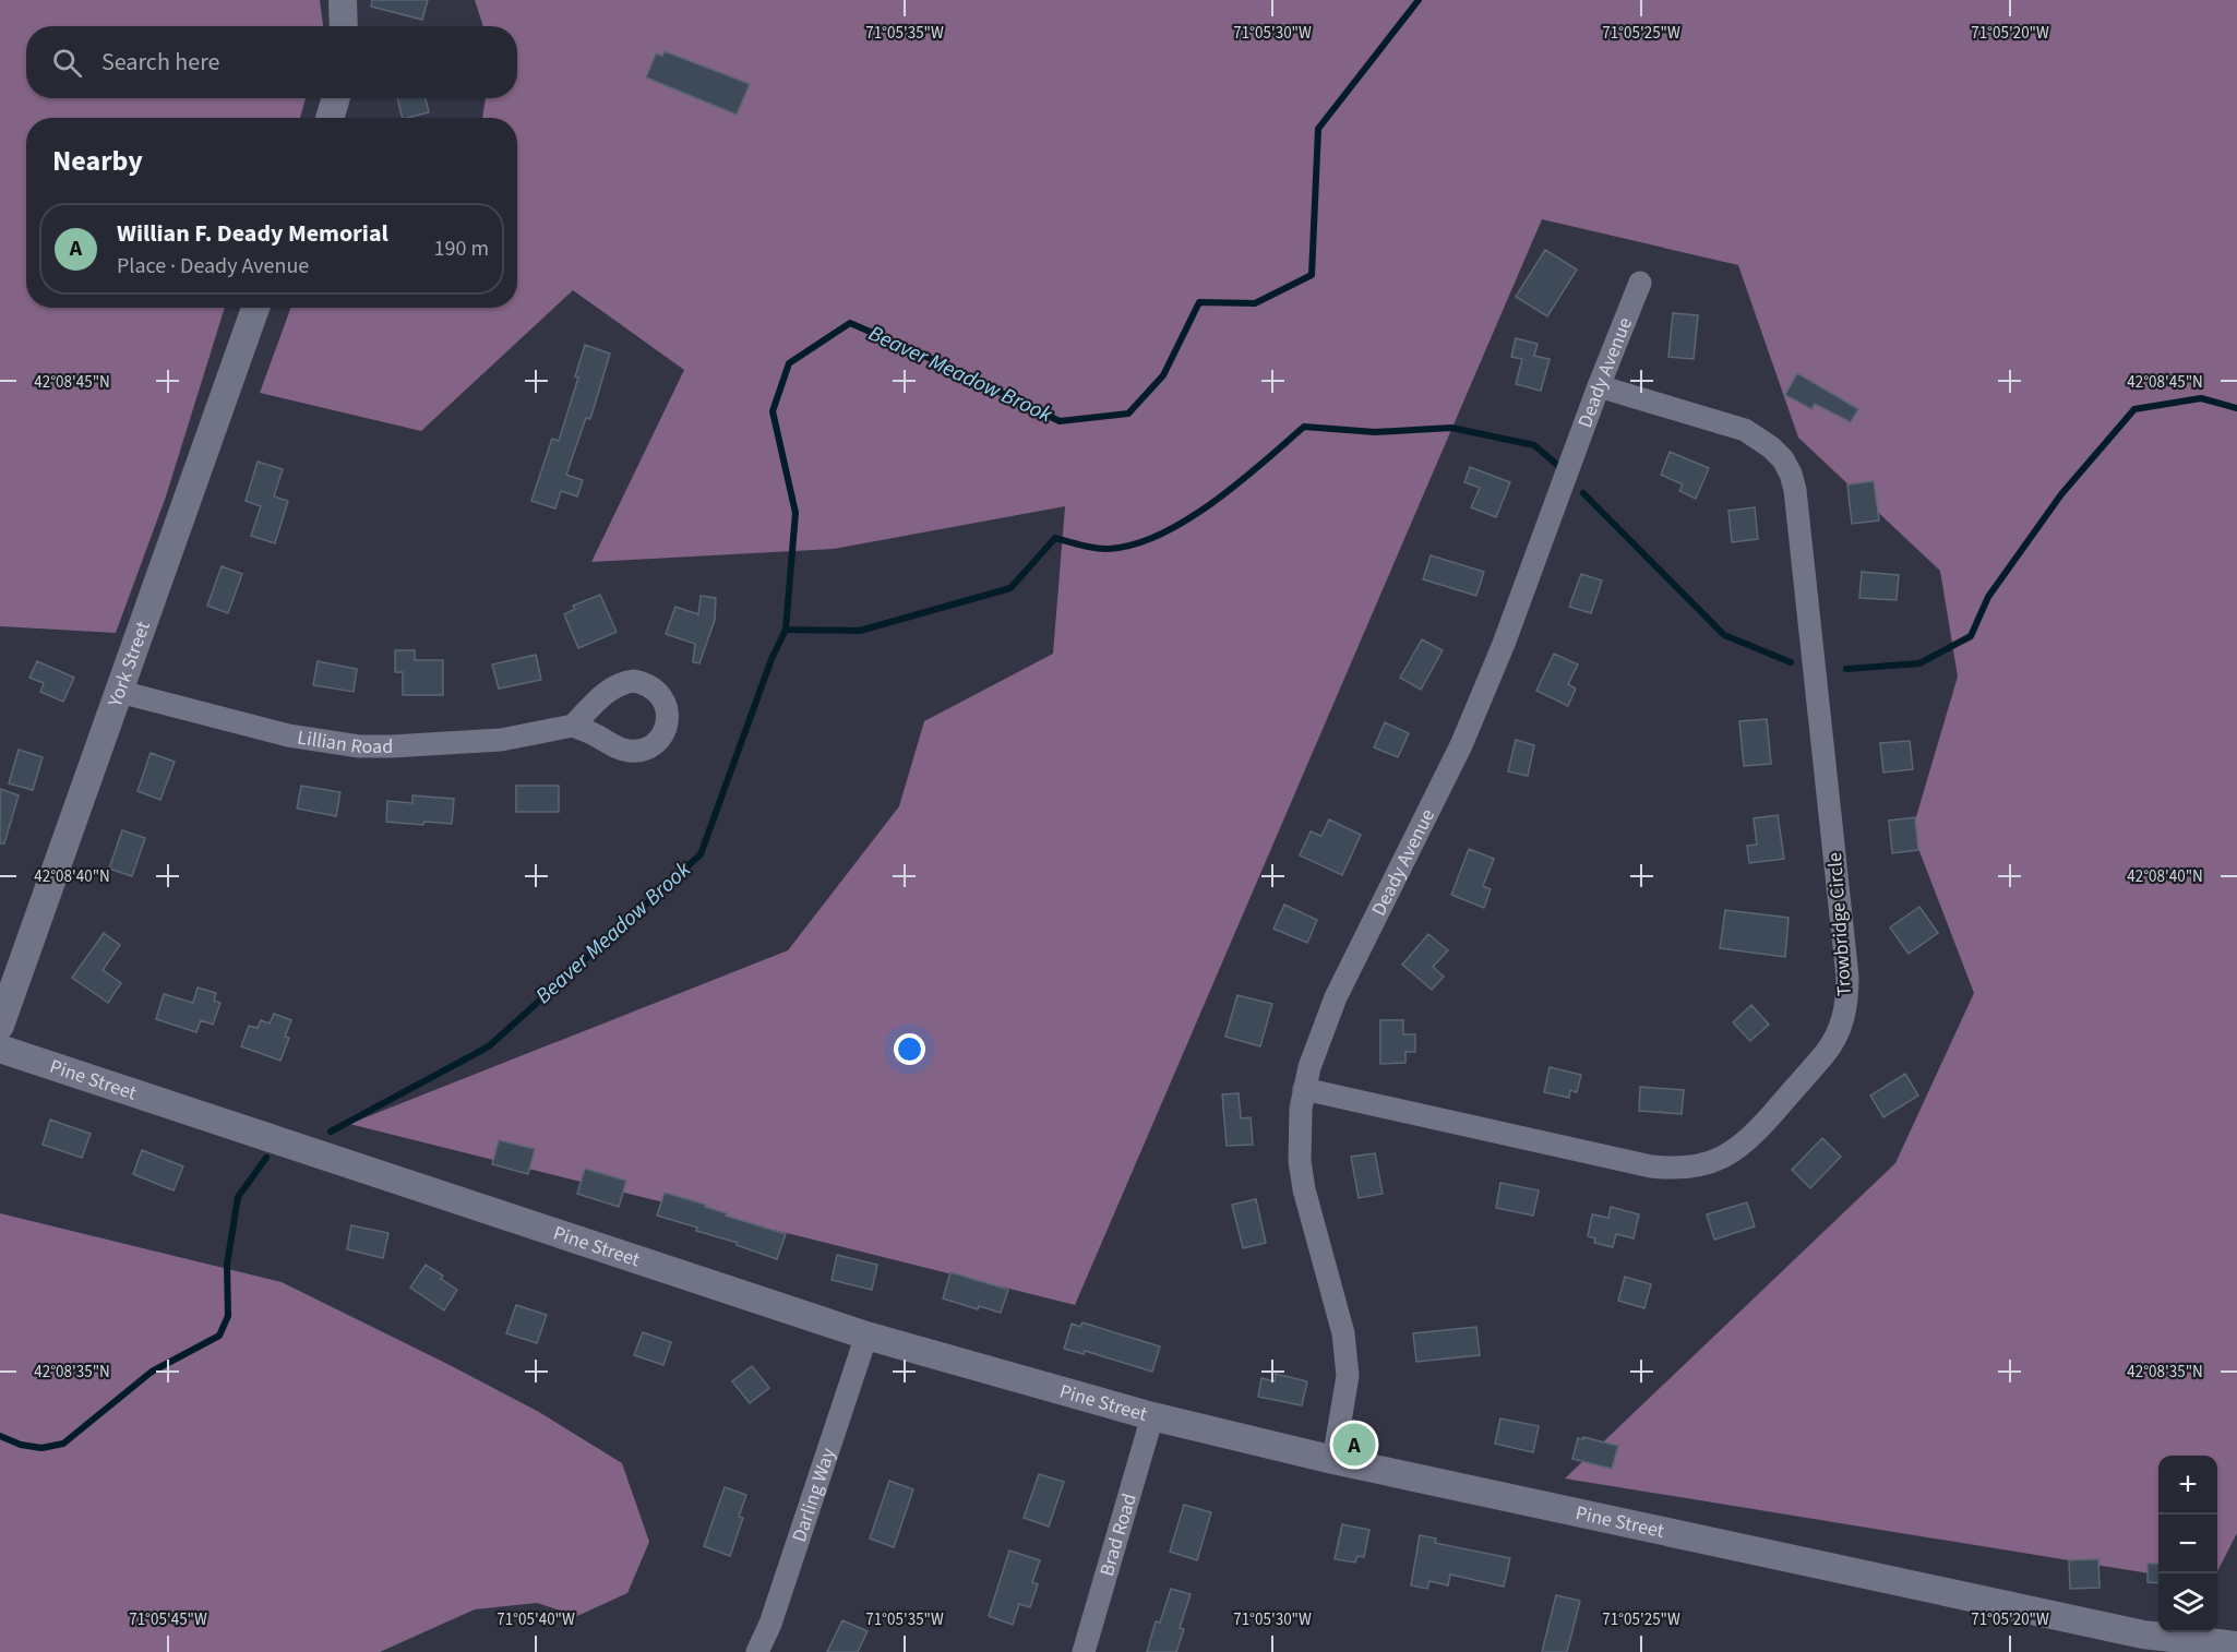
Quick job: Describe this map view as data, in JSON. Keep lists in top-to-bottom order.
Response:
{
  "streets": {
    "street": [
      "Deady Avenue",
      "York Street",
      "Lillian Road",
      "Trowbridge Circle",
      "Pine Street",
      "Darling Way",
      "Brad Road"
    ]
  },
  "crossings": [
    ["Deady Avenue", "Trowbridge Circle"],
    ["Deady Avenue", "Pine Street"],
    ["York Street", "Lillian Road"],
    ["Pine Street", "Darling Way"],
    ["Pine Street", "Brad Road"]
  ],
  "water": ["Beaver Meadow Brook"],
  "page": {
    "search": "Search here",
    "heading": "Nearby",
    "list": [
      {
        "mark": "A",
        "name": "Willian F. Deady Memorial",
        "note": "Place · Deady Avenue",
        "value": "190 m"
      }
    ],
    "pins": "A",
    "map_buttons": ["+", "−"]
  },
  "coordinates": [
    "71°05'35\"W",
    "71°05'30\"W",
    "71°05'25\"W",
    "71°05'20\"W",
    "42°08'45\"N",
    "42°08'40\"N",
    "42°08'35\"N",
    "71°05'45\"W",
    "71°05'40\"W"
  ]
}
